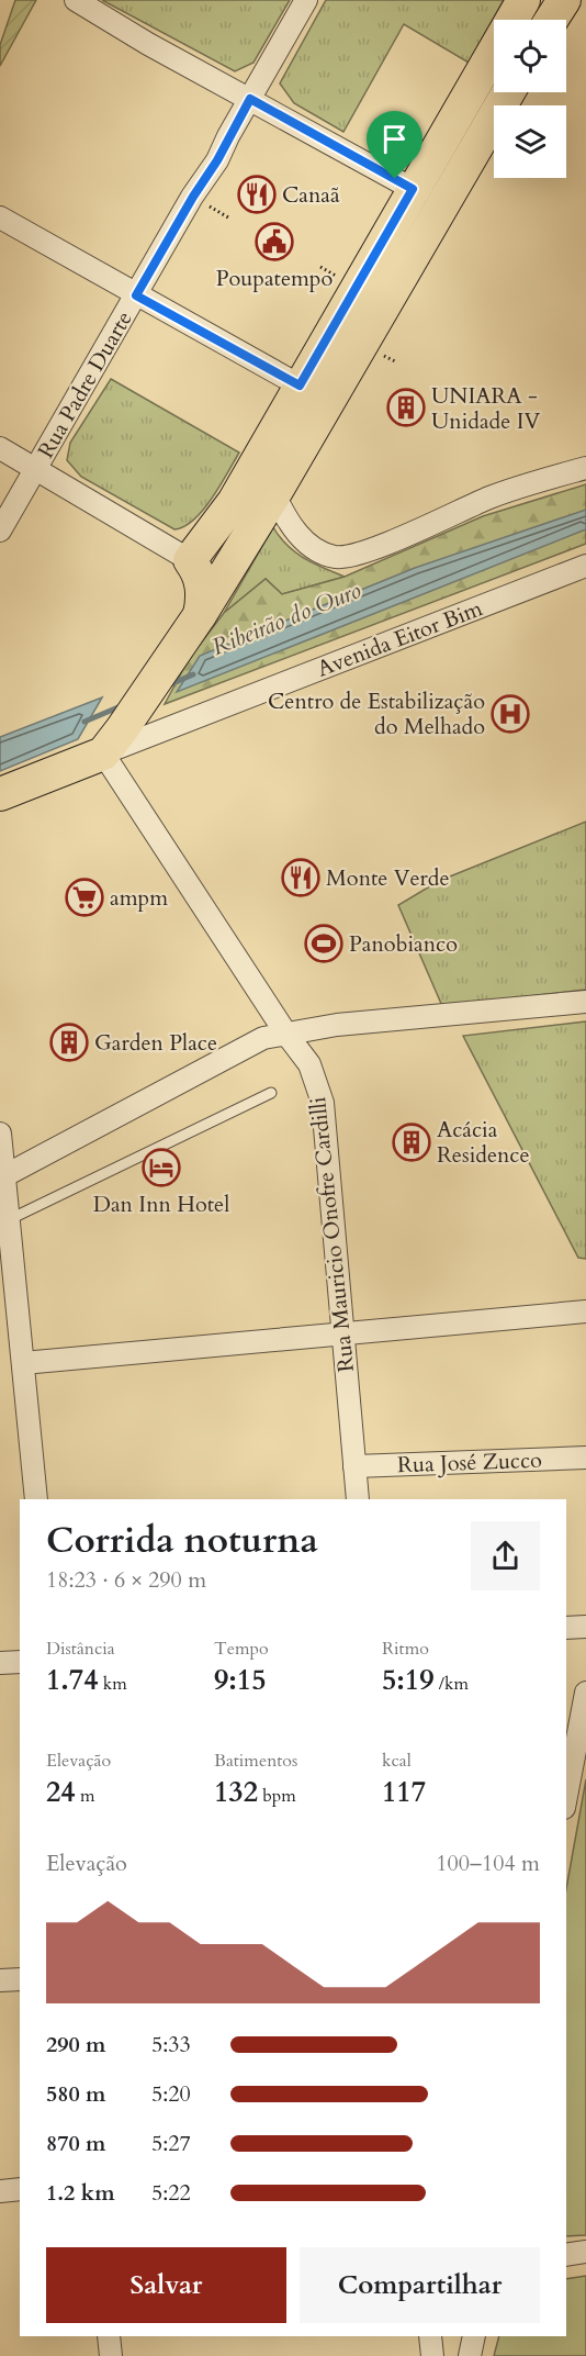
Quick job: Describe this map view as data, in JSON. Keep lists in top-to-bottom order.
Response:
{
  "streets": {
    "street": [
      "Rua Padre Duarte",
      "Avenida Eitor Bim",
      "Rua Mauricio Onofre Cardilli",
      "Rua José Zucco"
    ]
  },
  "crossings": [
    ["Avenida Eitor Bim", "Rua Mauricio Onofre Cardilli"],
    ["Rua Mauricio Onofre Cardilli", "Rua José Zucco"]
  ],
  "water": ["Ribeirão do Ouro"],
  "places": {
    "restaurant": ["Canaã", "Monte Verde"],
    "public building": ["Poupatempo"],
    "building": ["UNIARA - Unidade IV", "Garden Place", "Acácia Residence"],
    "hospital": ["Centro de Estabilização do Melhado"],
    "supermarket": ["ampm"],
    "sports": ["Panobianco"],
    "hotel": ["Dan Inn Hotel"]
  },
  "page": {
    "heading": ["Corrida noturna", "18:23 · 6 × 290 m"],
    "stats": [
      ["Distância", "1.74 km"],
      ["Tempo", "9:15"],
      ["Ritmo", "5:19 /km"],
      ["Elevação", "24 m"],
      ["Batimentos", "132 bpm"],
      ["kcal", "117"]
    ],
    "chart": ["Elevação", "100–104 m"],
    "list": [
      {
        "name": "290 m",
        "note": "5:33"
      },
      {
        "name": "580 m",
        "note": "5:20"
      },
      {
        "name": "870 m",
        "note": "5:27"
      },
      {
        "name": "1.2 km",
        "note": "5:22"
      }
    ],
    "buttons": ["Salvar", "Compartilhar"]
  }
}
